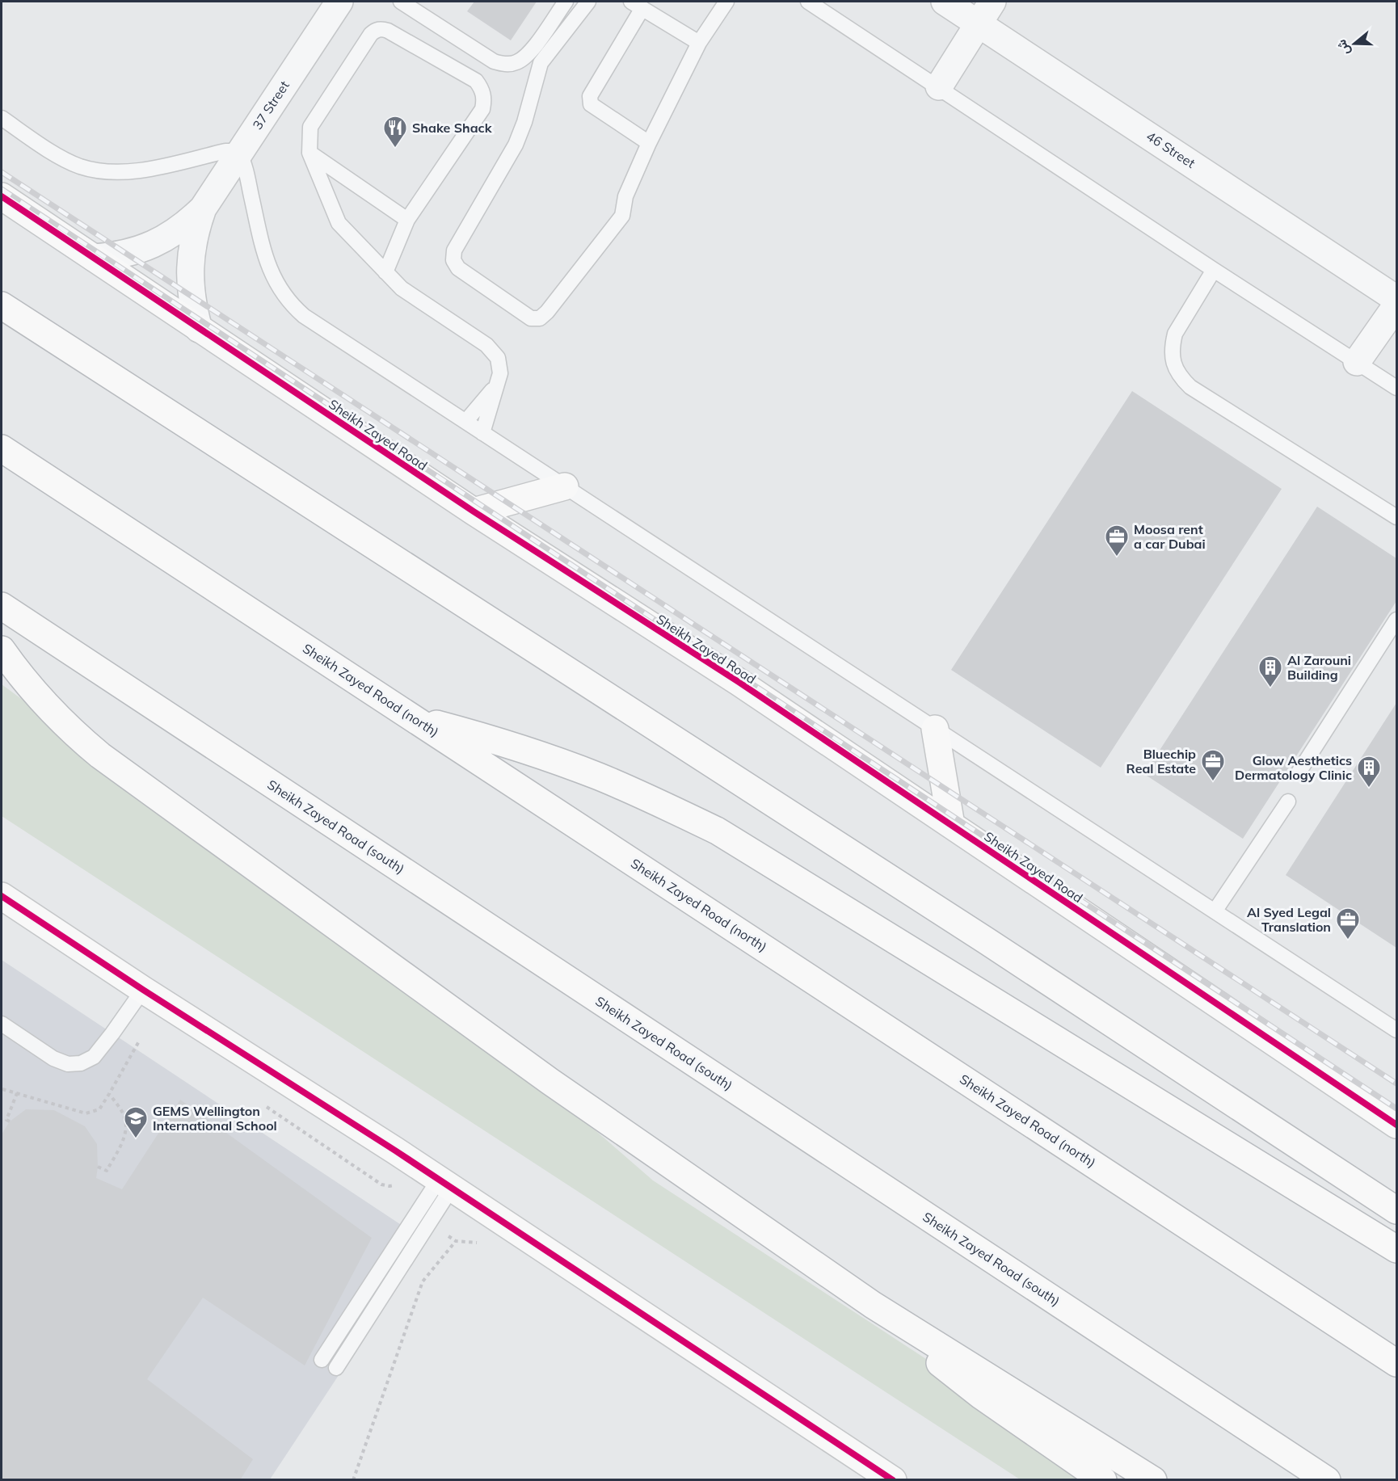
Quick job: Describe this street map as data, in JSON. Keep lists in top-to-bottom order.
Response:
{
  "streets": {
    "main road": ["Sheikh Zayed Road", "Sheikh Zayed Road (north)", "Sheikh Zayed Road (south)"],
    "street": ["37 Street", "46 Street"]
  },
  "crossings": [
    ["37 Street", "Sheikh Zayed Road"]
  ],
  "places": {
    "restaurant": ["Shake Shack"],
    "office": ["Moosa rent a car Dubai", "Bluechip Real Estate", "Al Syed Legal Translation"],
    "building": ["Al Zarouni Building", "Glow Aesthetics Dermatology Clinic"],
    "school or university": ["GEMS Wellington International School"]
  },
  "north": "left"
}
